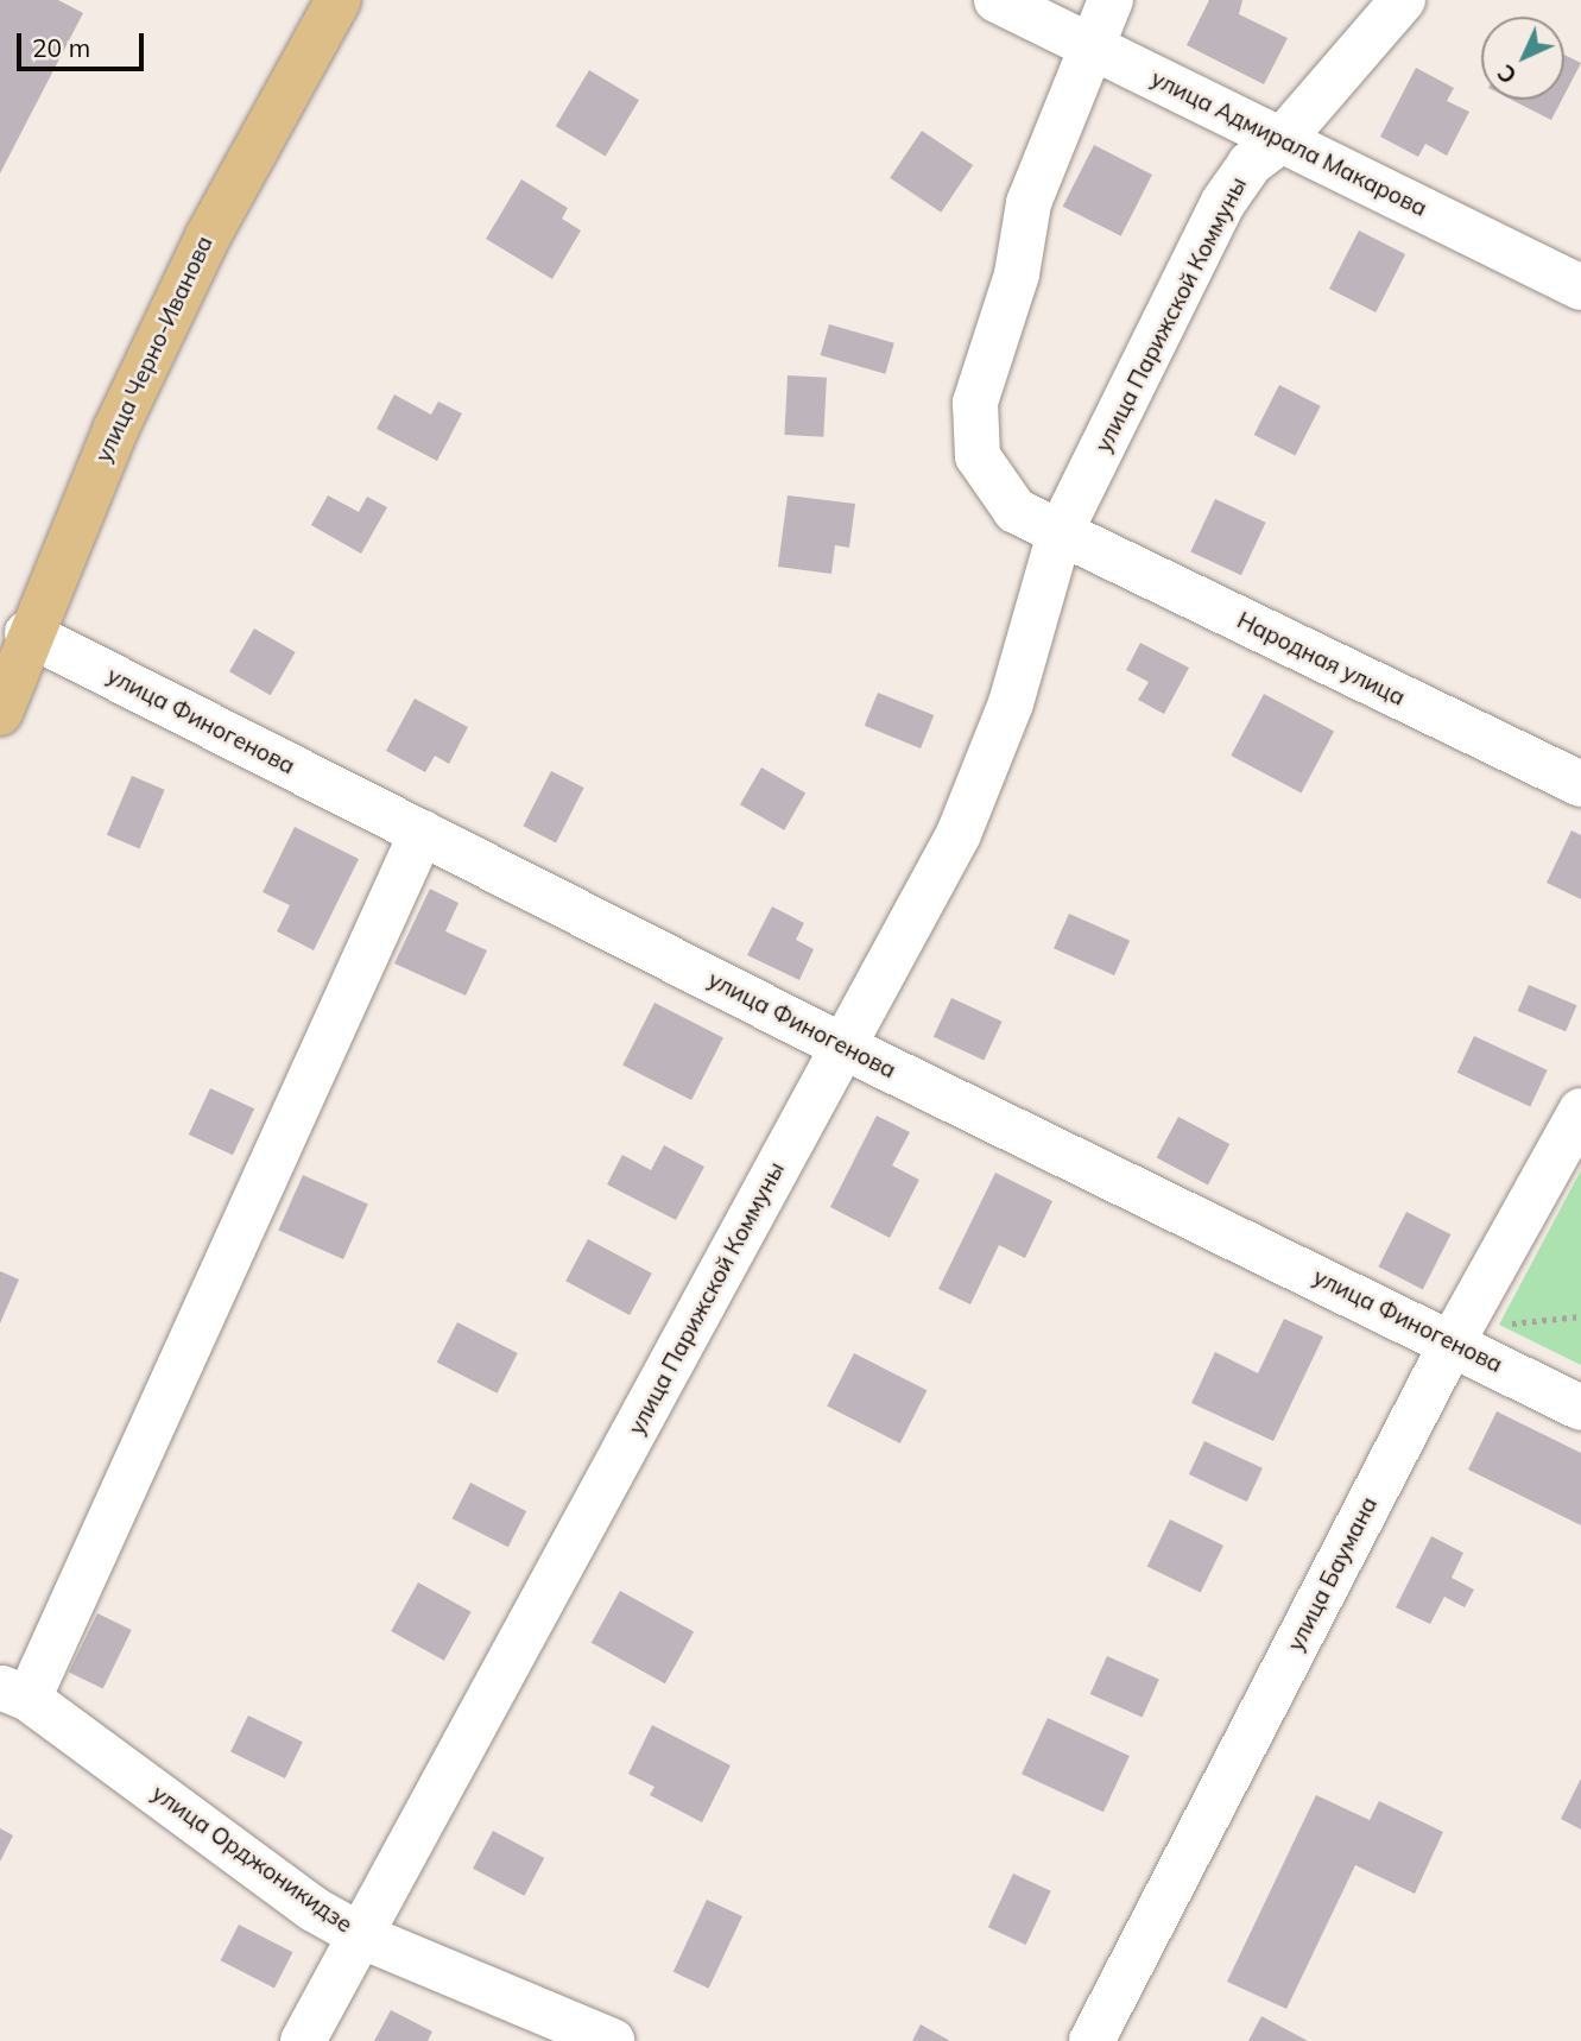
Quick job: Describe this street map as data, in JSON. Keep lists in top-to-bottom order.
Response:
{
  "streets": {
    "main road": ["улица Черно-Иванова"],
    "street": [
      "улица Адмирала Макарова",
      "улица Парижской Коммуны",
      "Народная улица",
      "улица Финогенова",
      "улица Баумана",
      "улица Орджоникидзе"
    ]
  },
  "crossings": [
    ["улица Адмирала Макарова", "улица Парижской Коммуны"],
    ["улица Парижской Коммуны", "Народная улица"],
    ["улица Парижской Коммуны", "улица Финогенова"],
    ["улица Парижской Коммуны", "улица Орджоникидзе"],
    ["улица Черно-Иванова", "улица Финогенова"],
    ["улица Финогенова", "улица Баумана"]
  ],
  "scale_bar": "20 m",
  "north": "bottom left"
}
